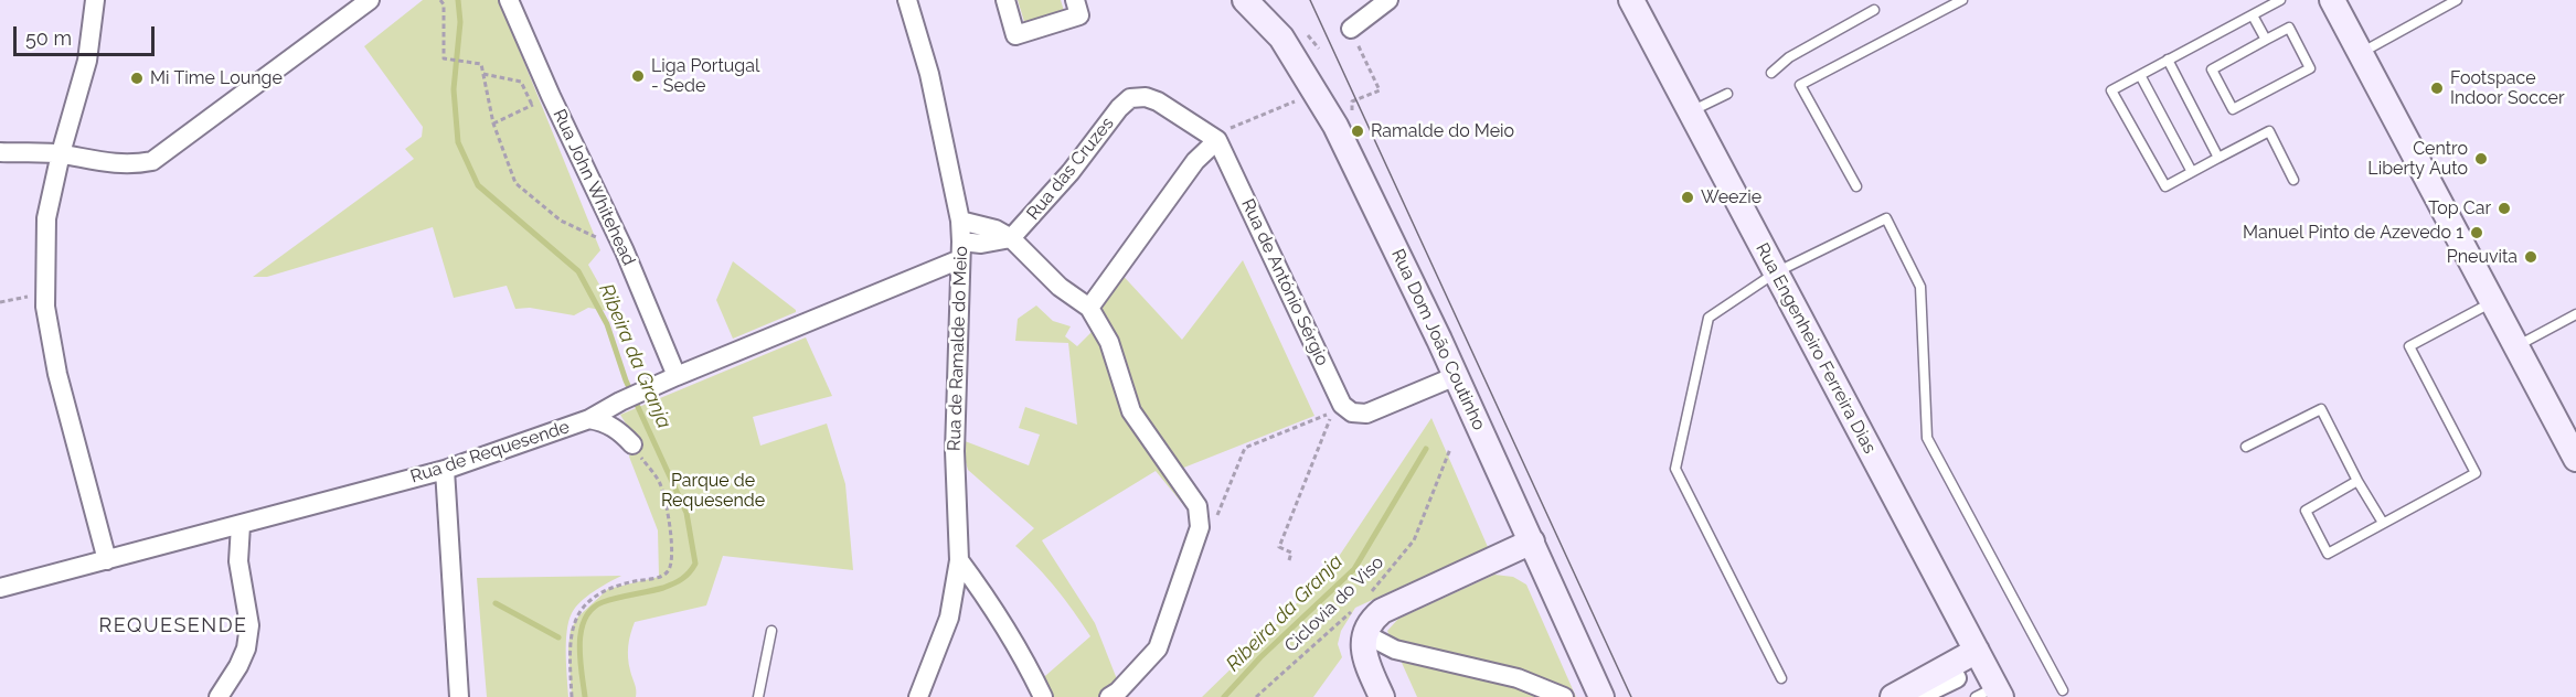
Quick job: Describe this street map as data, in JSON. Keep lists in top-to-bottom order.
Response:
{
  "streets": {
    "main road": ["Rua Dom João Coutinho", "Rua Engenheiro Ferreira Dias"],
    "street": [
      "Rua das Cruzes",
      "Rua John Whitehead",
      "Rua de António Sérgio",
      "Rua de Ramalde do Meio",
      "Rua de Requesende"
    ],
    "path": ["Ciclovia do Viso"]
  },
  "crossings": [
    ["Rua das Cruzes", "Rua de António Sérgio"],
    ["Rua John Whitehead", "Rua de Requesende"],
    ["Rua de António Sérgio", "Rua Dom João Coutinho"],
    ["Rua de Ramalde do Meio", "Rua de Requesende"]
  ],
  "districts": ["REQUESENDE"],
  "water": ["Ribeira da Granja"],
  "parks": ["Parque de Requesende"],
  "places": [
    "Liga Portugal - Sede",
    "Mi Time Lounge",
    "Footspace Indoor Soccer",
    "Ramalde do Meio",
    "Centro Liberty Auto",
    "Weezie",
    "Top Car",
    "Manuel Pinto de Azevedo 1",
    "Pneuvita"
  ],
  "scale_bar": "50 m"
}
